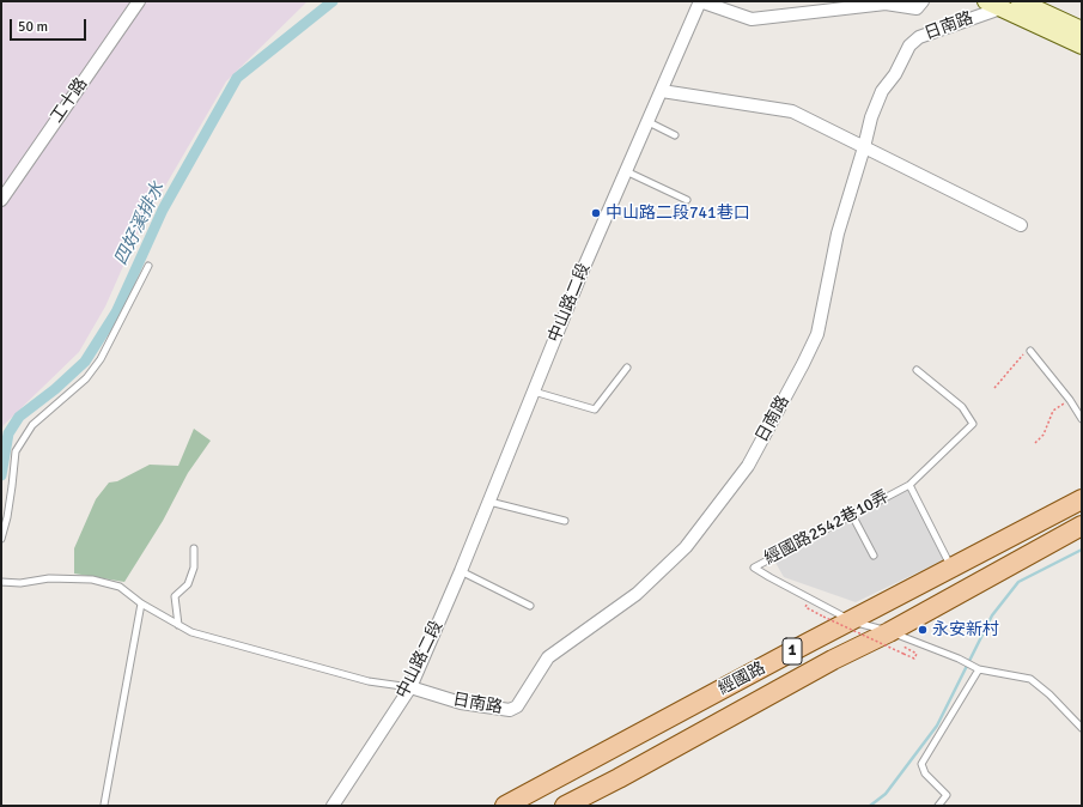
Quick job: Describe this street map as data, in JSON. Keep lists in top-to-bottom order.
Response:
{
  "streets": {
    "main road": ["1", "經國路"],
    "street": ["日南路", "工十路", "中山路二段"],
    "lane": ["經國路2542巷10弄"]
  },
  "crossings": [
    ["日南路", "中山路二段"],
    ["經國路2542巷10弄", "經國路"]
  ],
  "water": ["四好溪排水"],
  "places": ["中山路二段741巷口", "永安新村"],
  "scale_bar": "50 m"
}
